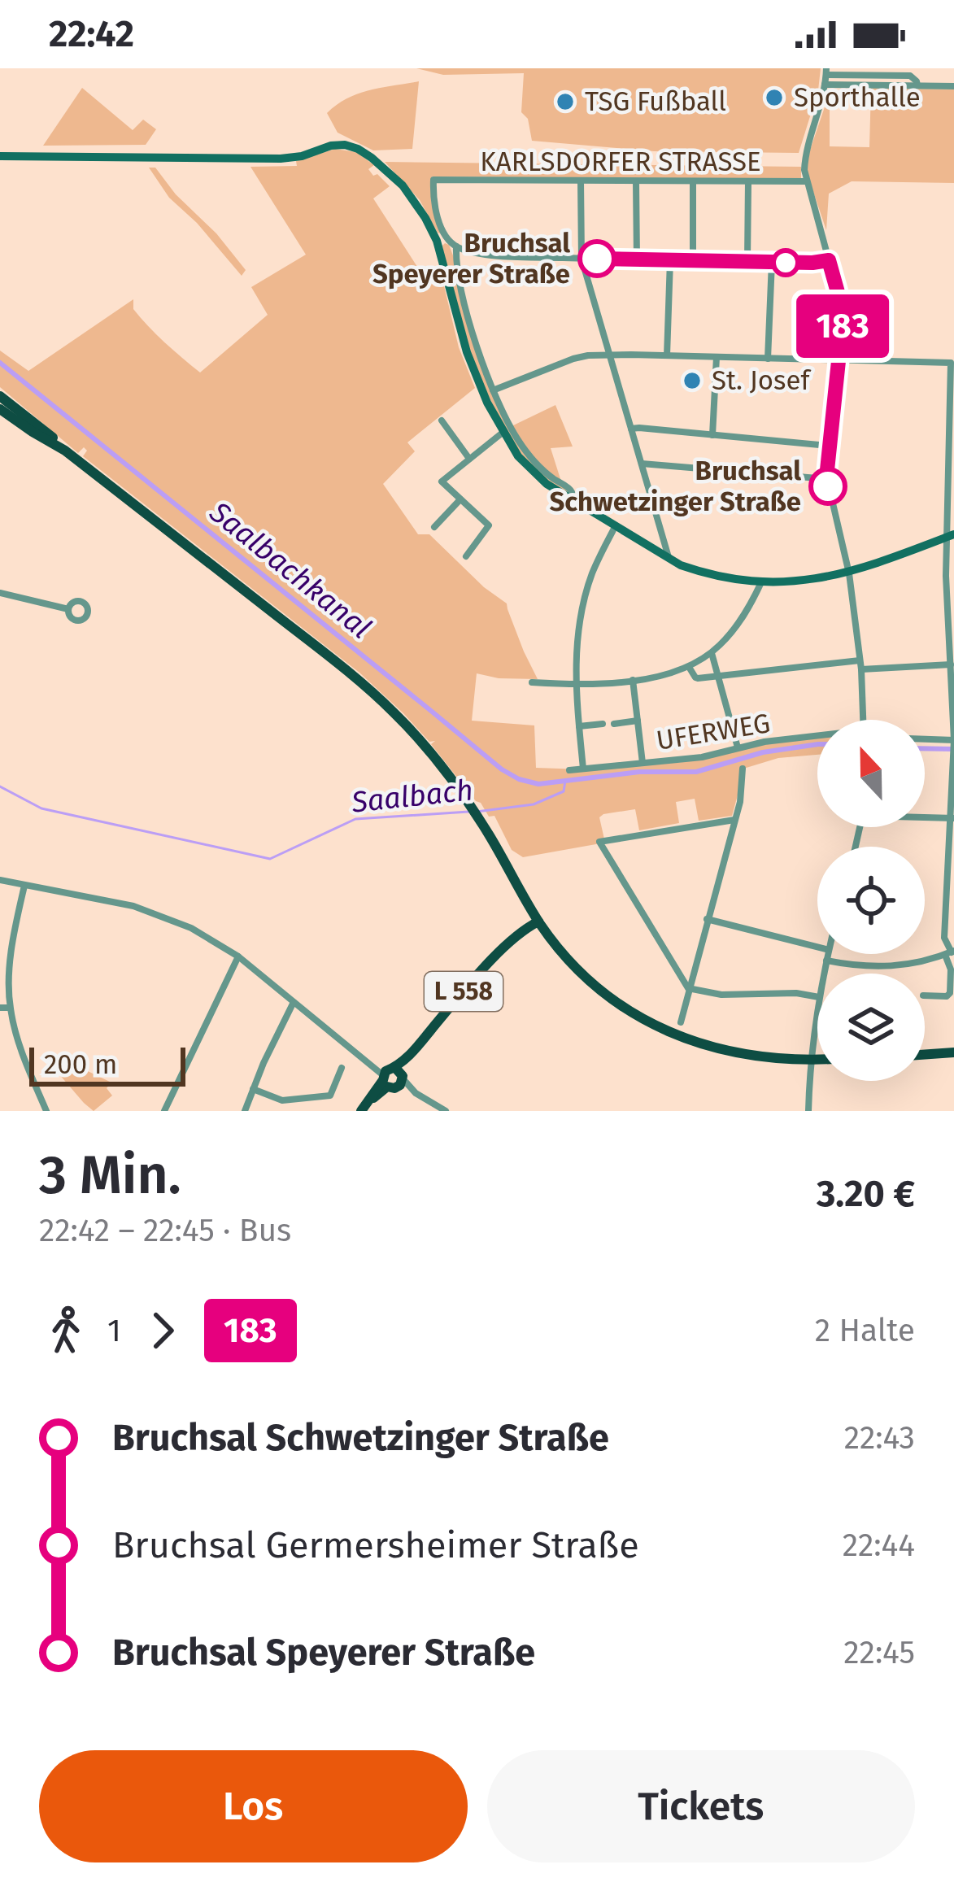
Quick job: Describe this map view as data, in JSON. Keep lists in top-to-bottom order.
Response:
{
  "streets": {
    "main road": ["L 558"],
    "street": ["KARLSDORFER STRASSE", "UFERWEG"]
  },
  "water": ["Saalbachkanal", "Saalbach"],
  "places": [
    "Sporthalle",
    "TSG Fußball",
    "Bruchsal Speyerer Straße",
    "St. Josef",
    "Bruchsal Schwetzinger Straße"
  ],
  "lines": ["bus line 183"],
  "scale_bar": "200 m",
  "north": "top",
  "page": {
    "status": "22:42",
    "on_map": "183",
    "scale": "200 m",
    "heading": ["3 Min.", "22:42 – 22:45 · Bus", "3.20 €"],
    "legs": ["1", "183", "2 Halte"],
    "list": [
      {
        "name": "Bruchsal Schwetzinger Straße",
        "value": "22:43"
      },
      {
        "name": "Bruchsal Germersheimer Straße",
        "value": "22:44"
      },
      {
        "name": "Bruchsal Speyerer Straße",
        "value": "22:45"
      }
    ],
    "buttons": ["Los", "Tickets"]
  }
}
